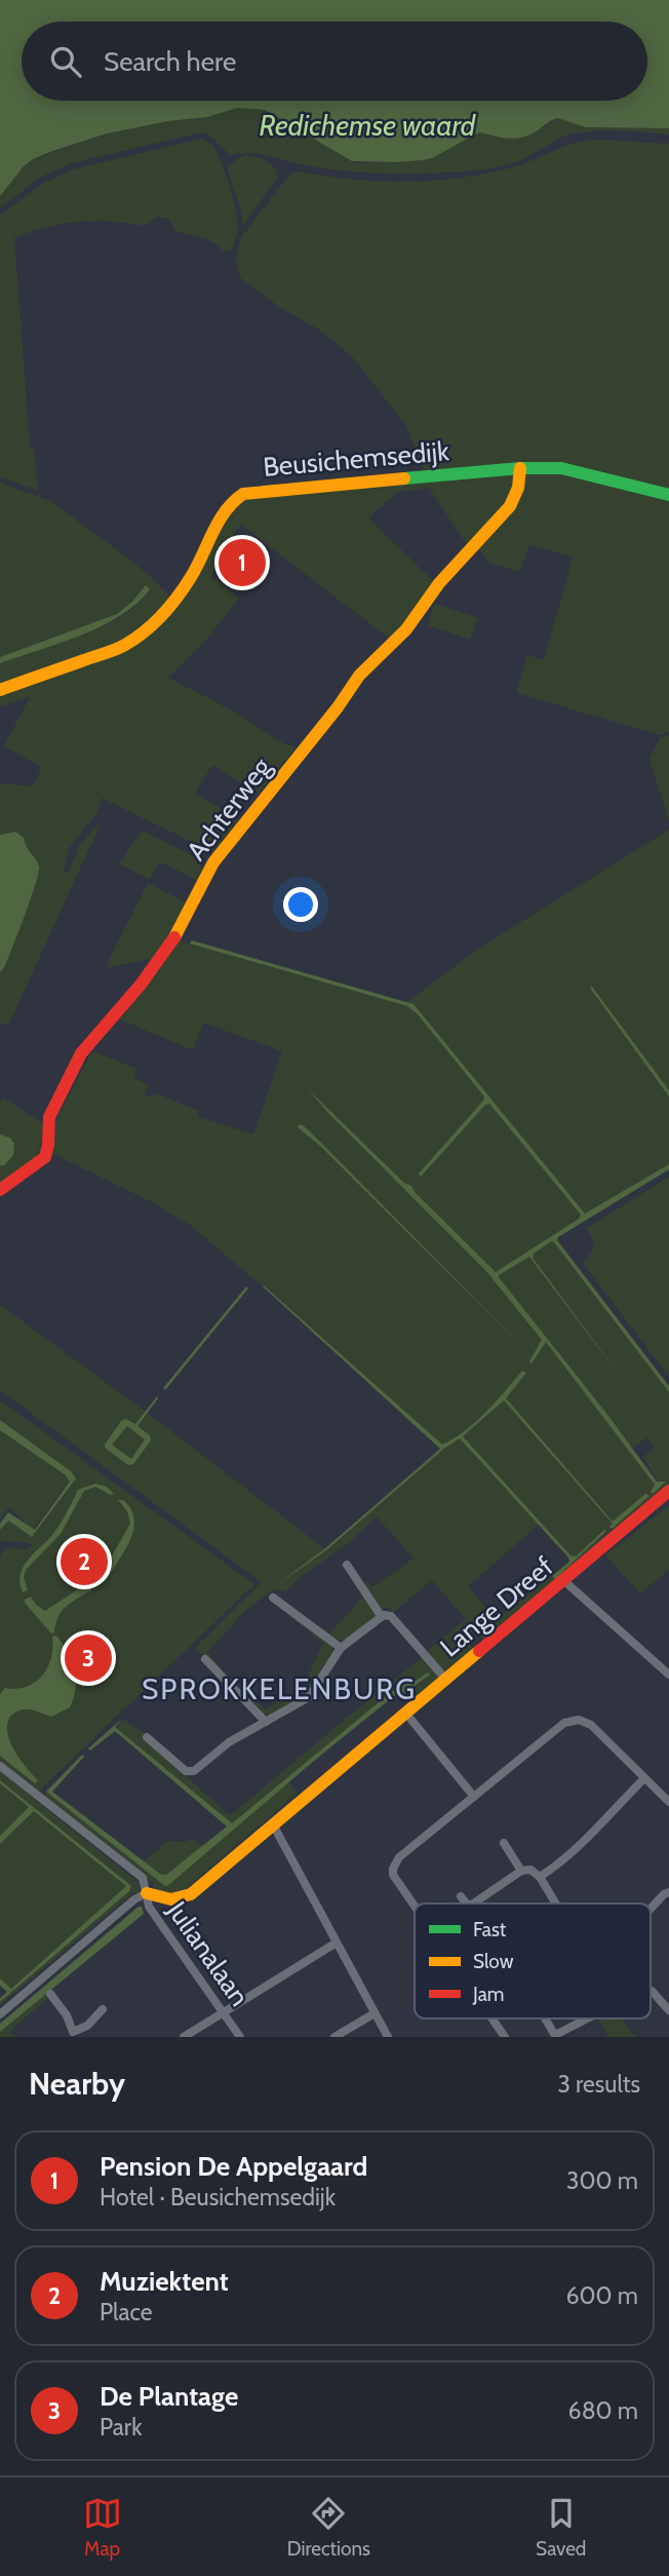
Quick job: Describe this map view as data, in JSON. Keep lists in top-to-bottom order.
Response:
{
  "streets": {
    "street": [
      "Beusichemsedijk",
      "Achterweg",
      "Lange Dreef",
      "Julianalaan"
    ]
  },
  "crossings": [
    ["Beusichemsedijk", "Achterweg"],
    ["Lange Dreef", "Julianalaan"]
  ],
  "districts": ["SPROKKELENBURG"],
  "water": ["Redichemse waard"],
  "legend": ["Fast", "Slow", "Jam"],
  "page": {
    "search": "Search here",
    "pins": ["1", "2", "3"],
    "heading": ["Nearby", "3 results"],
    "list": [
      {
        "mark": "1",
        "name": "Pension De Appelgaard",
        "note": "Hotel · Beusichemsedijk",
        "value": "300 m"
      },
      {
        "mark": "2",
        "name": "Muziektent",
        "note": "Place",
        "value": "600 m"
      },
      {
        "mark": "3",
        "name": "De Plantage",
        "note": "Park",
        "value": "680 m"
      }
    ],
    "nav": ["Map", "Directions", "Saved"]
  }
}
